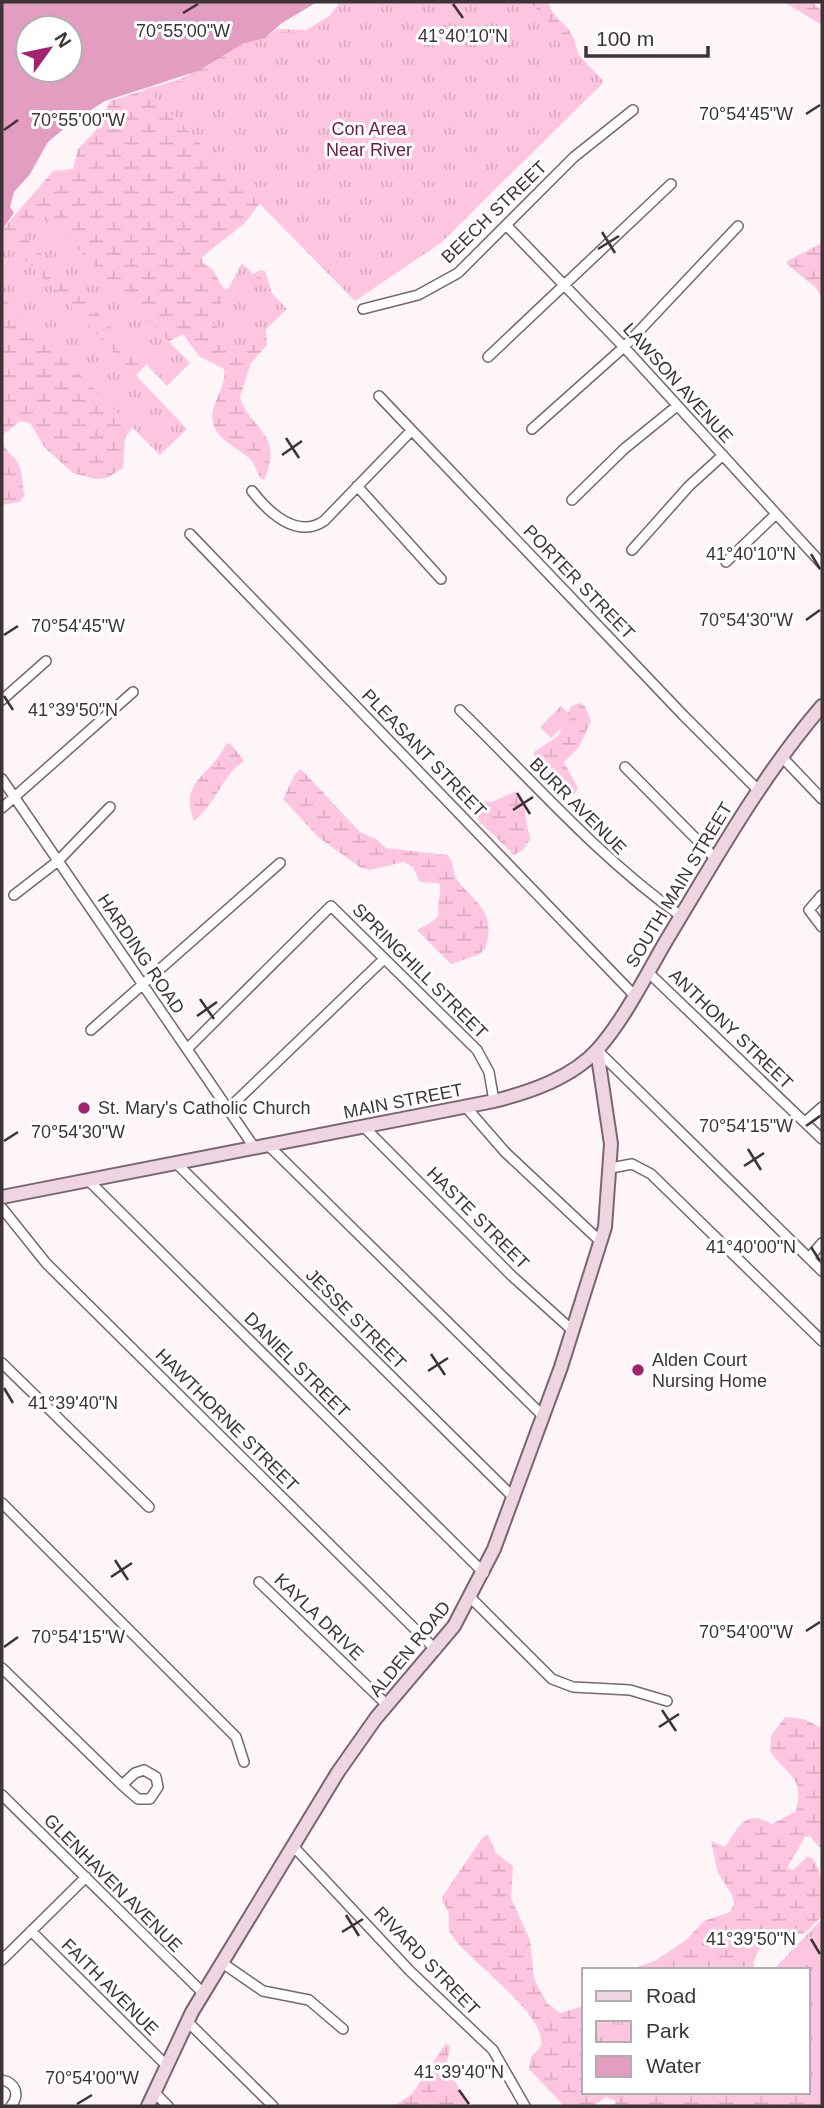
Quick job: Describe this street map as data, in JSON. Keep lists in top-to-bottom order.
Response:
{
  "streets": {
    "main road": ["SOUTH MAIN STREET", "MAIN STREET", "ALDEN ROAD"],
    "street": [
      "BEECH STREET",
      "LAWSON AVENUE",
      "PORTER STREET",
      "PLEASANT STREET",
      "BURR AVENUE",
      "HARDING ROAD",
      "SPRINGHILL STREET",
      "ANTHONY STREET",
      "HASTE STREET",
      "JESSE STREET",
      "DANIEL STREET",
      "HAWTHORNE STREET",
      "KAYLA DRIVE",
      "GLENHAVEN AVENUE",
      "RIVARD STREET",
      "FAITH AVENUE"
    ]
  },
  "crossings": [
    ["BEECH STREET", "LAWSON AVENUE"],
    ["PORTER STREET", "SOUTH MAIN STREET"],
    ["PLEASANT STREET", "SOUTH MAIN STREET"],
    ["BURR AVENUE", "SOUTH MAIN STREET"],
    ["SOUTH MAIN STREET", "ANTHONY STREET"],
    ["SOUTH MAIN STREET", "MAIN STREET"],
    ["SOUTH MAIN STREET", "ALDEN ROAD"],
    ["HARDING ROAD", "SPRINGHILL STREET"],
    ["HARDING ROAD", "MAIN STREET"],
    ["SPRINGHILL STREET", "MAIN STREET"],
    ["MAIN STREET", "HASTE STREET"],
    ["MAIN STREET", "JESSE STREET"],
    ["MAIN STREET", "DANIEL STREET"],
    ["MAIN STREET", "HAWTHORNE STREET"],
    ["HASTE STREET", "ALDEN ROAD"],
    ["JESSE STREET", "ALDEN ROAD"],
    ["DANIEL STREET", "ALDEN ROAD"],
    ["HAWTHORNE STREET", "ALDEN ROAD"],
    ["KAYLA DRIVE", "ALDEN ROAD"],
    ["ALDEN ROAD", "GLENHAVEN AVENUE"],
    ["ALDEN ROAD", "RIVARD STREET"],
    ["ALDEN ROAD", "FAITH AVENUE"]
  ],
  "parks": ["Con Area Near River"],
  "places": ["St. Mary's Catholic Church", "Alden Court Nursing Home"],
  "legend": ["Road", "Park", "Water"],
  "scale_bar": "100 m",
  "north": "top right",
  "coordinates": [
    "70°55'00\"W",
    "41°40'10\"N",
    "70°54'45\"W",
    "70°54'30\"W",
    "41°39'50\"N",
    "70°54'15\"W",
    "41°40'00\"N",
    "41°39'40\"N",
    "70°54'00\"W"
  ]
}
